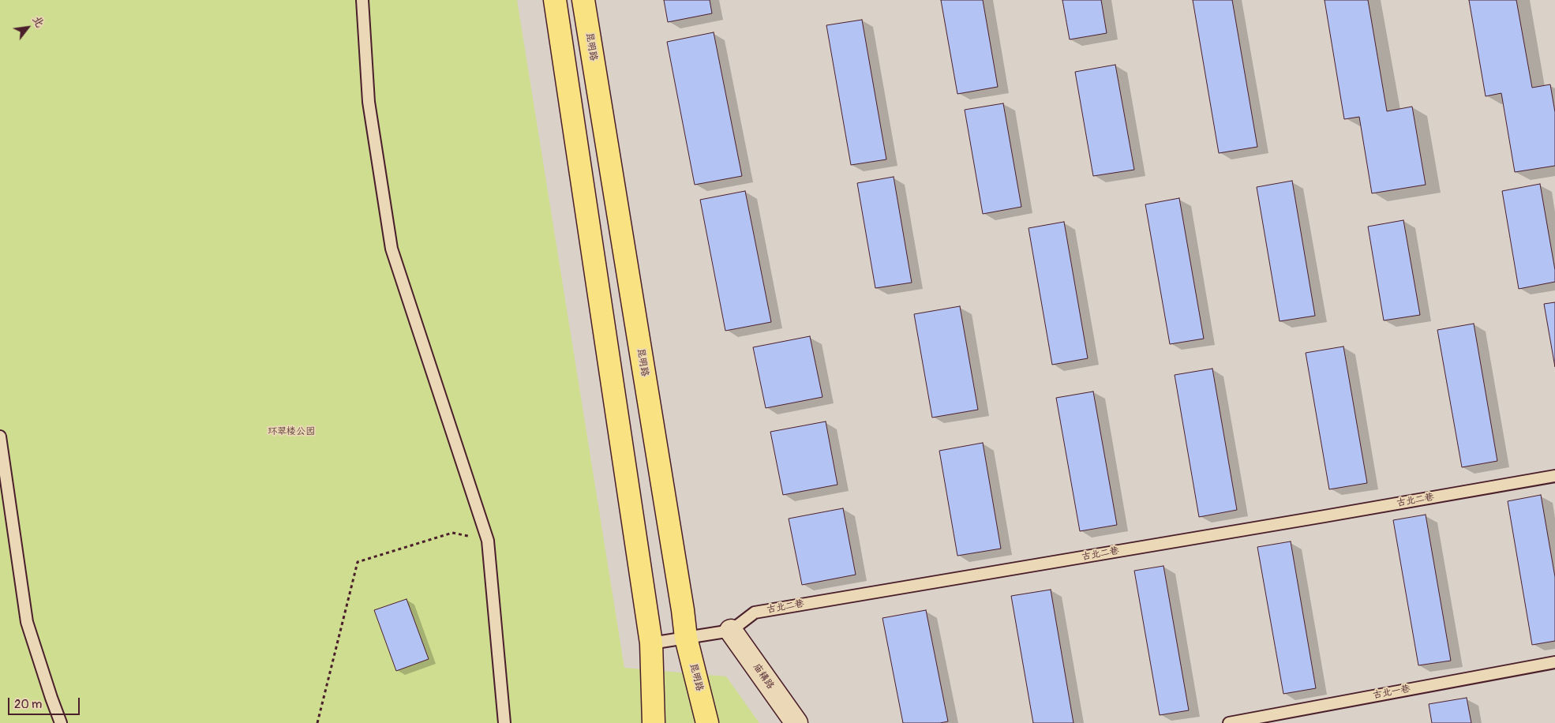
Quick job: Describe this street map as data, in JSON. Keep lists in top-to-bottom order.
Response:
{
  "streets": {
    "main road": ["昆明路"],
    "street": ["庙耩路"],
    "lane": ["古北二巷", "古北一巷"]
  },
  "crossings": [
    ["昆明路", "古北二巷"],
    ["古北二巷", "庙耩路"]
  ],
  "parks": ["环翠楼公园"],
  "scale_bar": "20 m",
  "north": "top right"
}
